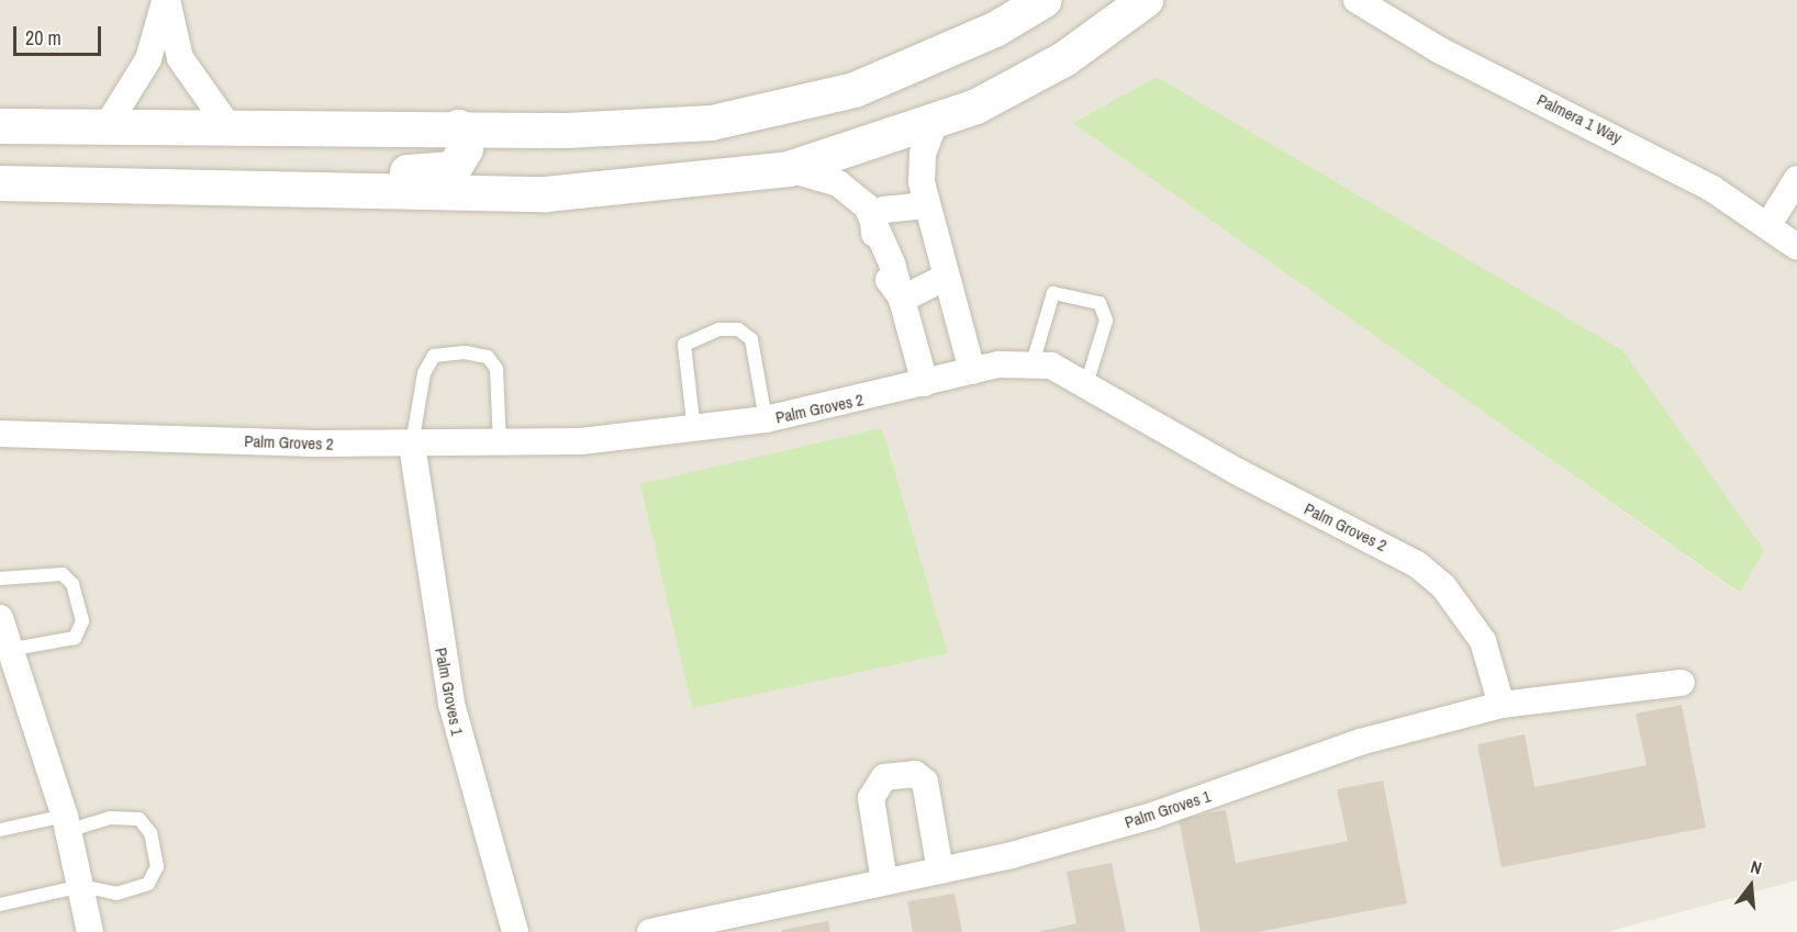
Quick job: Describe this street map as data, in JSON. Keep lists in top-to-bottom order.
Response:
{
  "streets": {
    "street": ["Palmera 1 Way", "Palm Groves 2", "Palm Groves 1"]
  },
  "crossings": [
    ["Palm Groves 2", "Palm Groves 1"]
  ],
  "scale_bar": "20 m",
  "north": "top"
}
